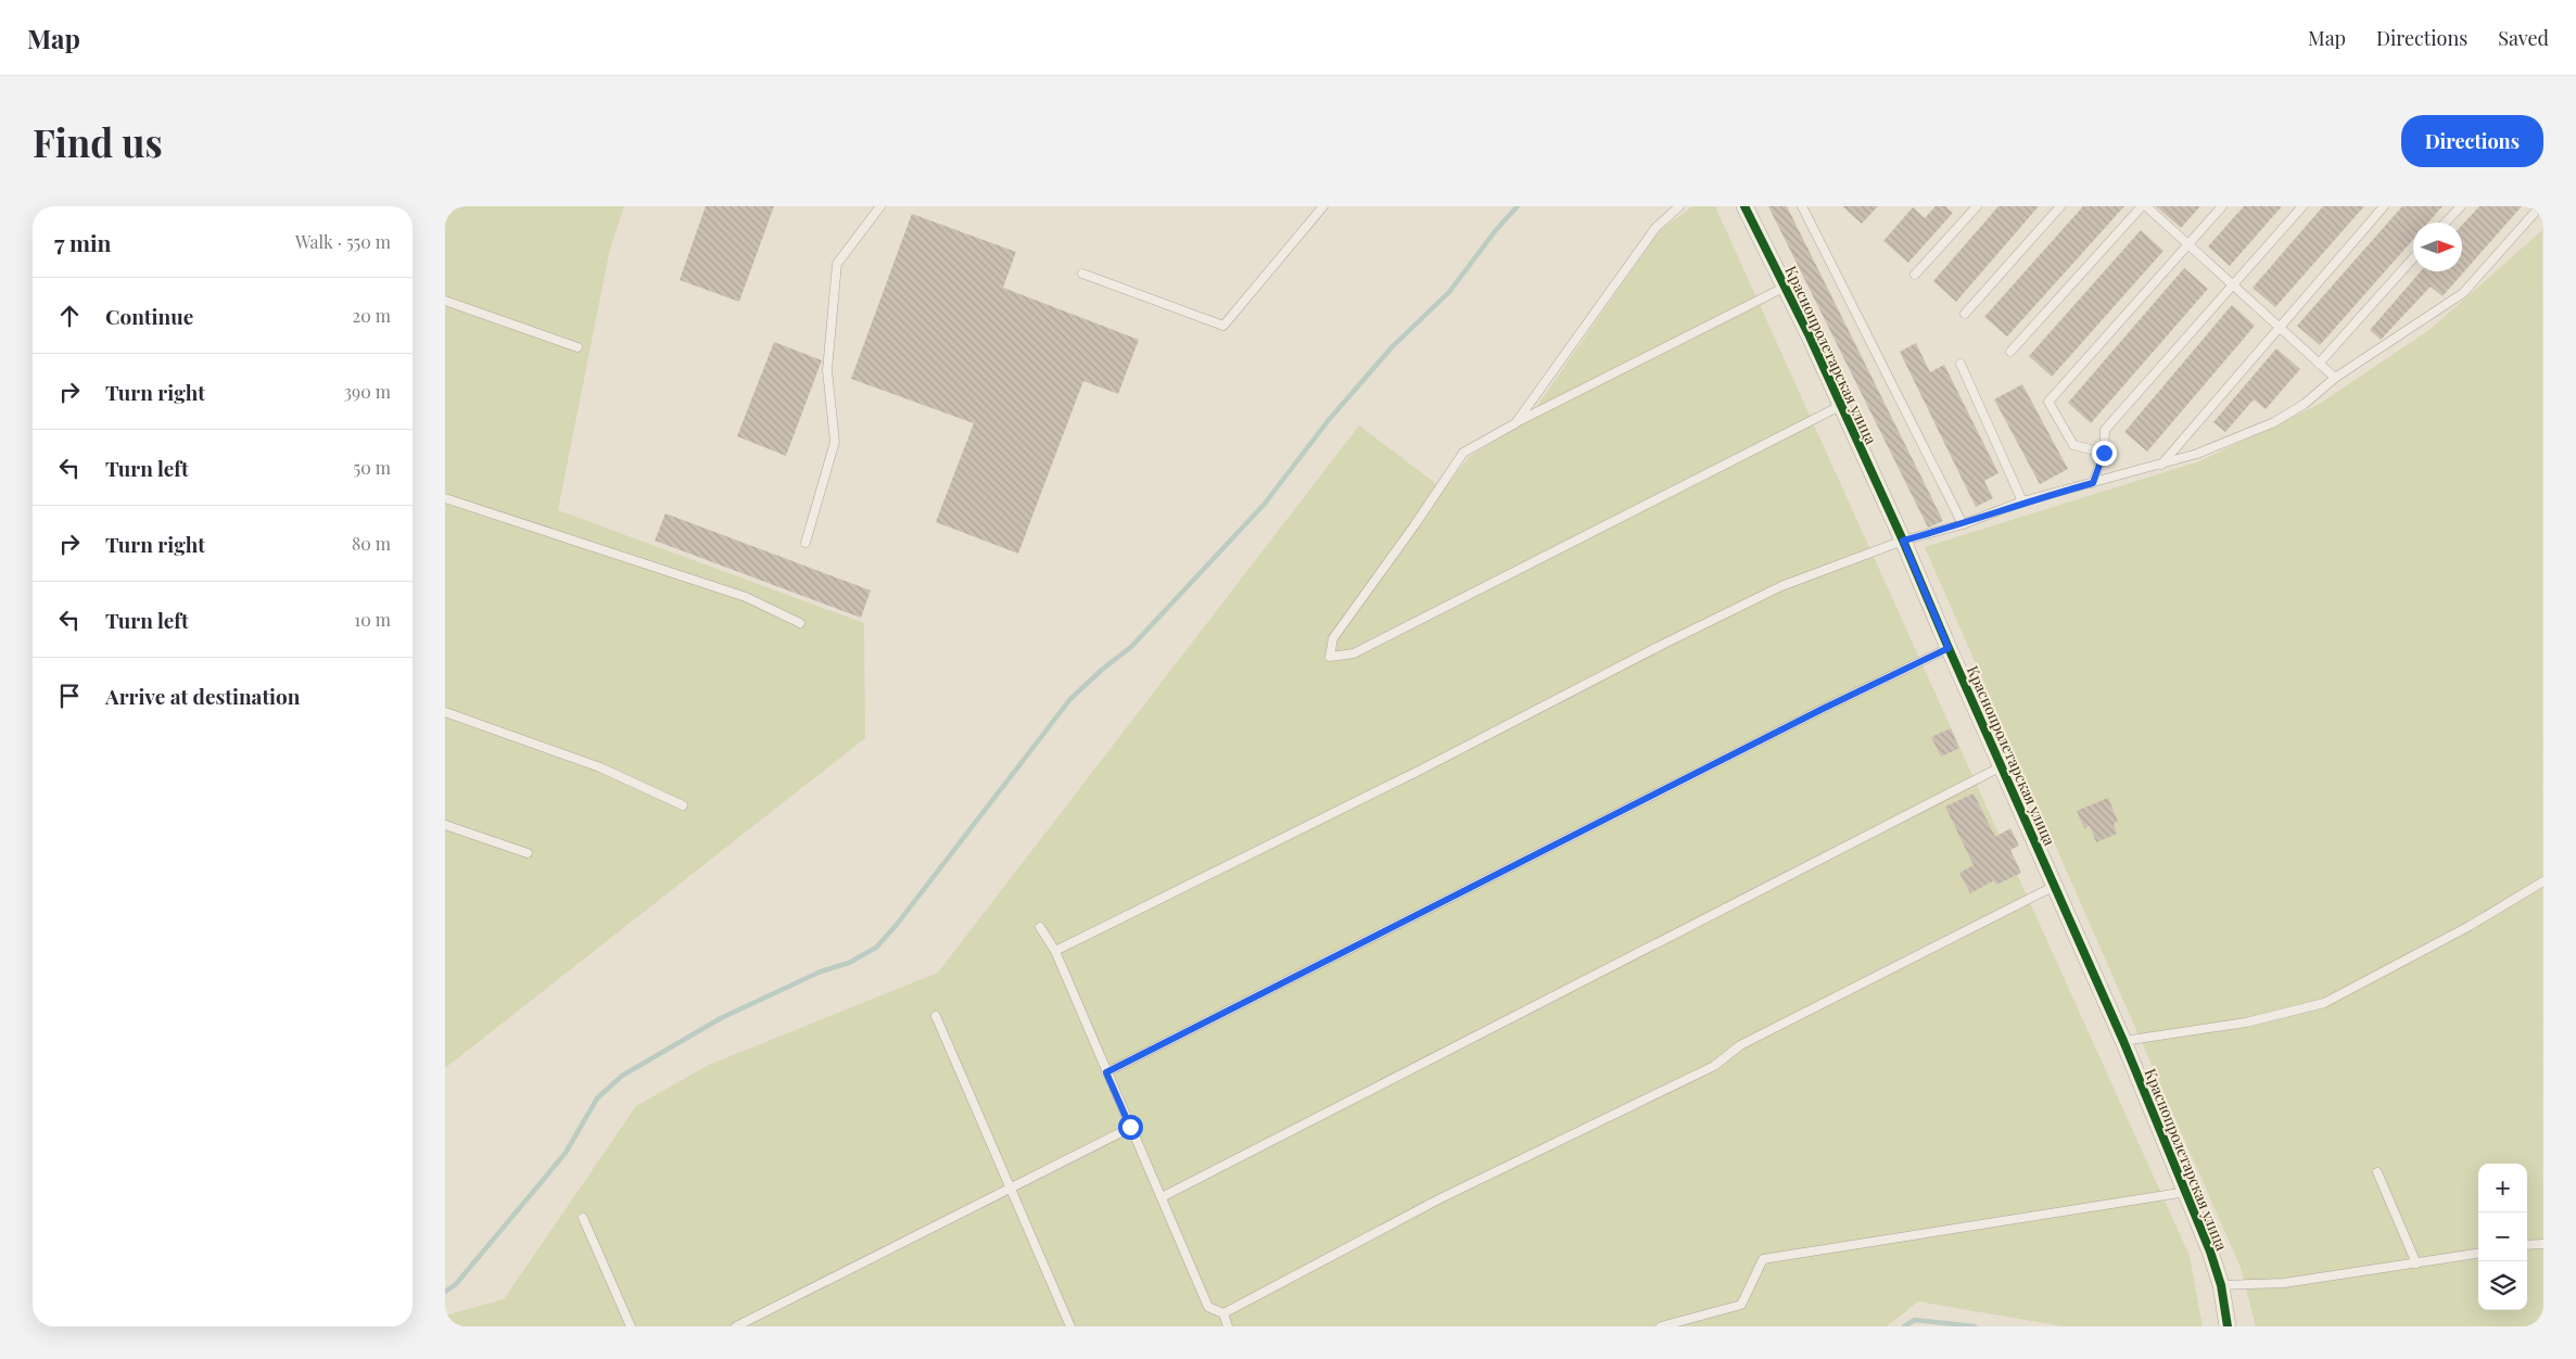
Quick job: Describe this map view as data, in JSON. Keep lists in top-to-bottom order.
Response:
{
  "streets": {
    "street": ["Краснопролетарская улица"]
  },
  "north": "right",
  "page": {
    "header": "Map",
    "nav": ["Map", "Directions", "Saved"],
    "buttons": "Directions",
    "title": "Find us",
    "heading": ["7 min", "Walk · 550 m"],
    "list": [
      ["Continue", "20 m"],
      ["Turn right", "390 m"],
      ["Turn left", "50 m"],
      ["Turn right", "80 m"],
      ["Turn left", "10 m"],
      "Arrive at destination"
    ],
    "map_buttons": ["+", "−"]
  }
}
